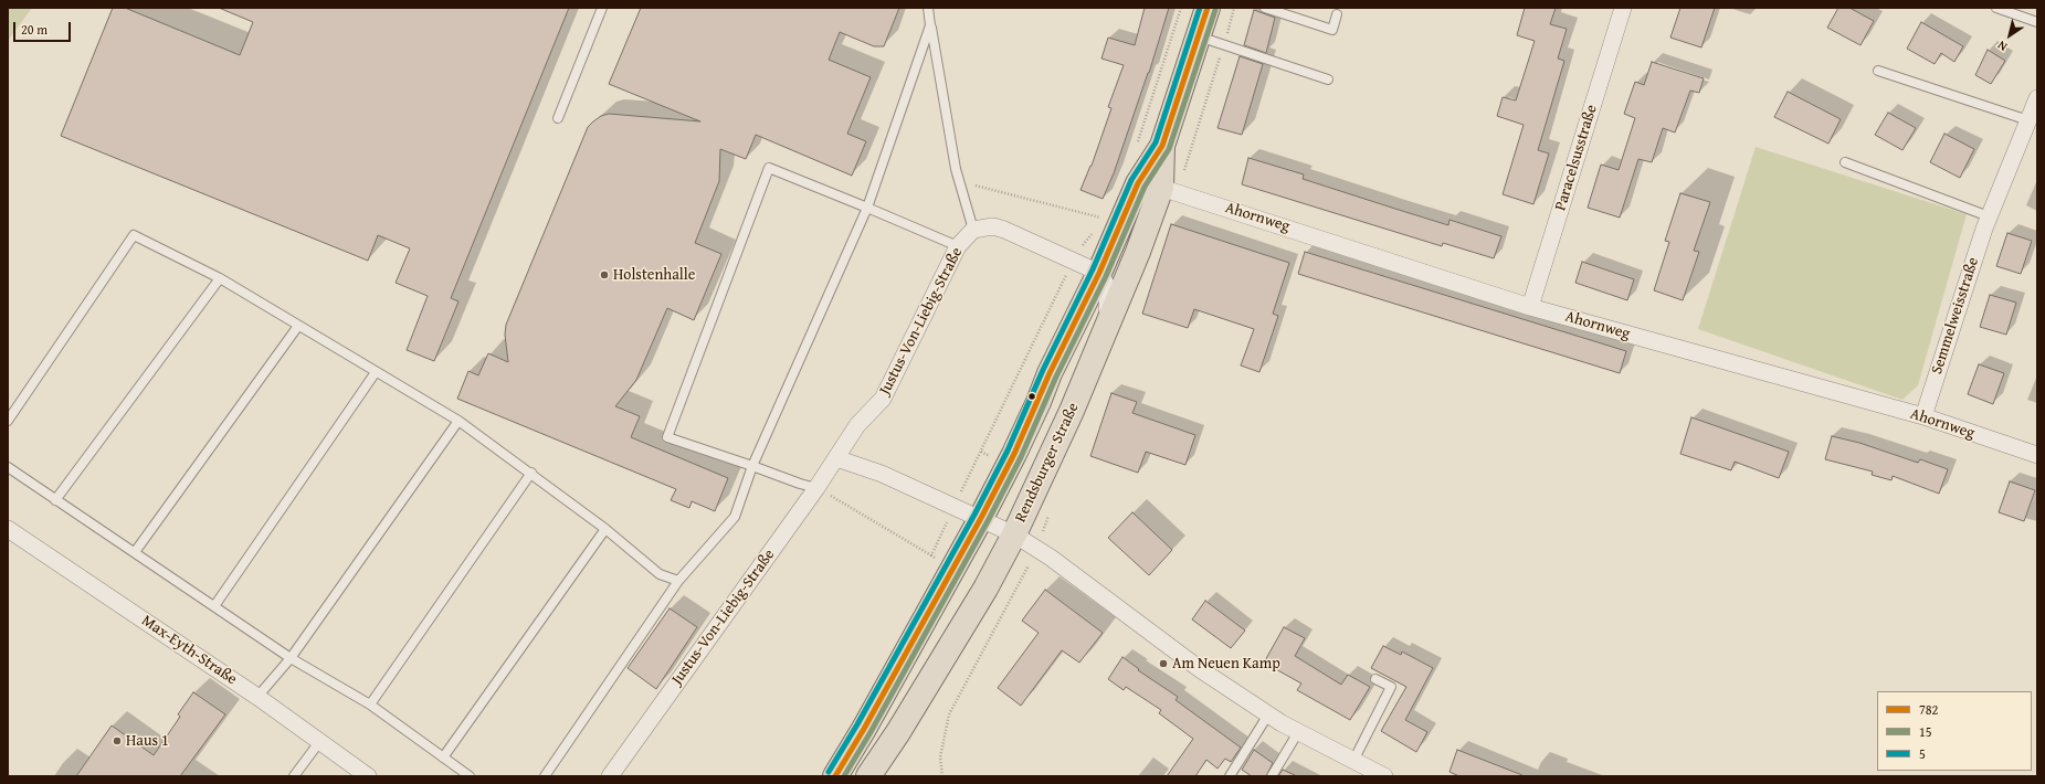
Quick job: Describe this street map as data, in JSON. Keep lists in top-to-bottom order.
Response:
{
  "streets": {
    "main road": ["Rendsburger Straße"],
    "street": [
      "Paracelsusstraße",
      "Ahornweg",
      "Semmelweisstraße",
      "Justus-Von-Liebig-Straße",
      "Max-Eyth-Straße"
    ]
  },
  "crossings": [
    ["Paracelsusstraße", "Ahornweg"],
    ["Ahornweg", "Semmelweisstraße"],
    ["Ahornweg", "Rendsburger Straße"]
  ],
  "places": ["Holstenhalle", "Am Neuen Kamp", "Haus 1"],
  "lines": ["transit line 782", "transit line 5", "transit line 15"],
  "legend": ["782", "15", "5"],
  "scale_bar": "20 m",
  "north": "bottom left"
}
